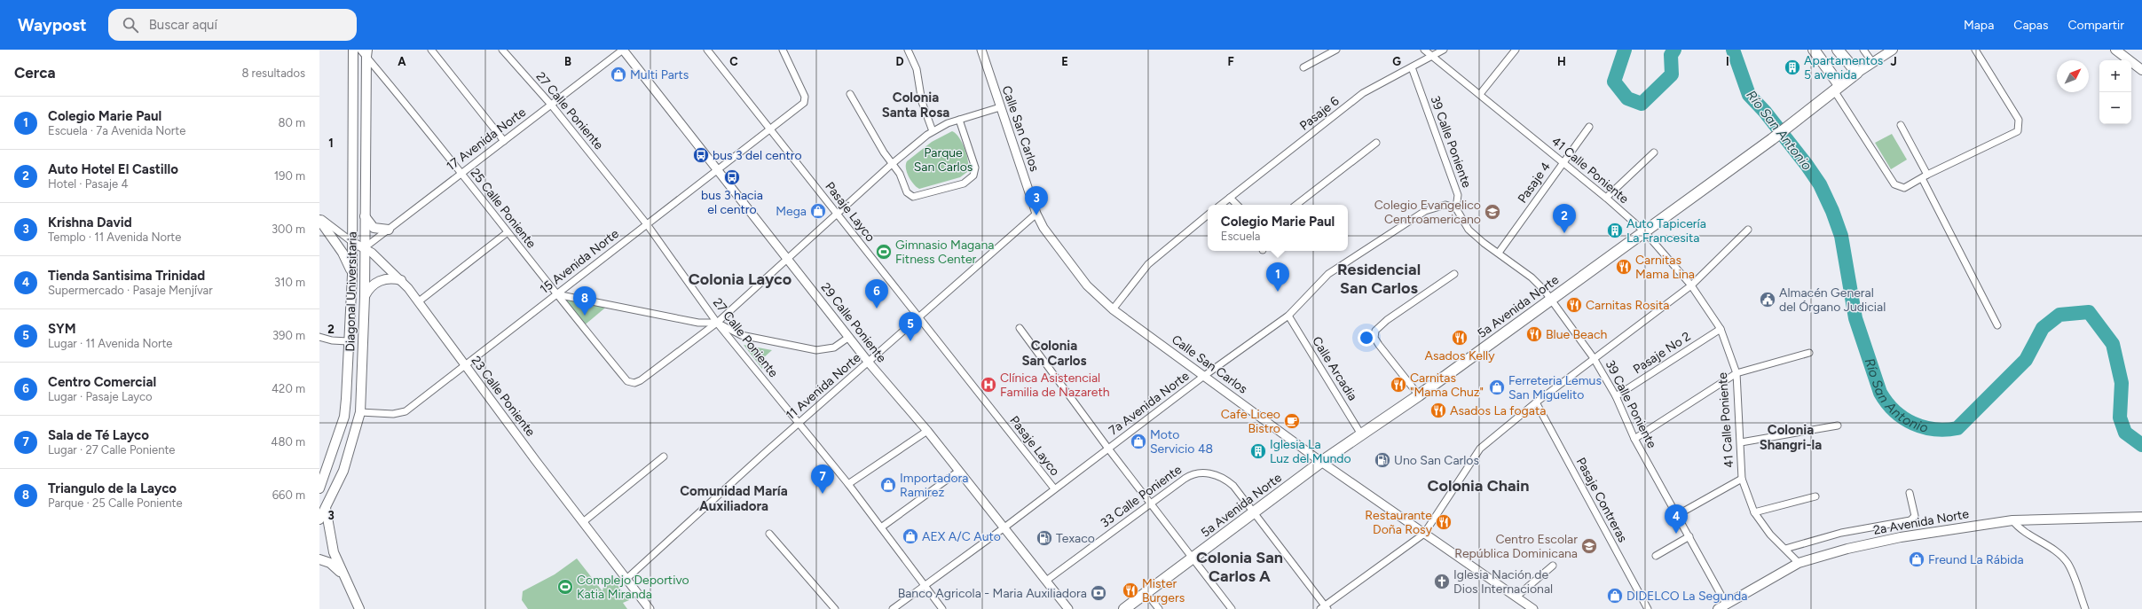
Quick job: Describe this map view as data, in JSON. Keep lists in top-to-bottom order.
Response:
{
  "streets": {
    "main road": ["Diagonal Universitaria", "5a Avenida Norte", "2a Avenida Norte"],
    "street": [
      "27 Calle Poniente",
      "Pasaje 6",
      "Calle San Carlos",
      "17 Avenida Norte",
      "39 Calle Poniente",
      "41 Calle Poniente",
      "Pasaje 4",
      "25 Calle Poniente",
      "Pasaje Layco",
      "15 Avenida Norte",
      "29 Calle Poniente",
      "Pasaje No 2",
      "Calle Arcadia",
      "11 Avenida Norte",
      "23 Calle Poniente",
      "7a Avenida Norte",
      "33 Calle Poniente",
      "Pasaje Contreras"
    ]
  },
  "crossings": [
    ["27 Calle Poniente", "17 Avenida Norte"],
    ["27 Calle Poniente", "25 Calle Poniente"],
    ["27 Calle Poniente", "15 Avenida Norte"],
    ["27 Calle Poniente", "11 Avenida Norte"],
    ["27 Calle Poniente", "7a Avenida Norte"],
    ["Pasaje 6", "39 Calle Poniente"],
    ["Pasaje 6", "41 Calle Poniente"],
    ["Calle San Carlos", "5a Avenida Norte"],
    ["Calle San Carlos", "11 Avenida Norte"],
    ["Calle San Carlos", "7a Avenida Norte"],
    ["17 Avenida Norte", "25 Calle Poniente"],
    ["17 Avenida Norte", "Diagonal Universitaria"],
    ["17 Avenida Norte", "29 Calle Poniente"],
    ["17 Avenida Norte", "23 Calle Poniente"],
    ["39 Calle Poniente", "Pasaje 4"],
    ["39 Calle Poniente", "5a Avenida Norte"],
    ["39 Calle Poniente", "Pasaje No 2"],
    ["39 Calle Poniente", "7a Avenida Norte"],
    ["39 Calle Poniente", "2a Avenida Norte"],
    ["41 Calle Poniente", "Pasaje 4"],
    ["41 Calle Poniente", "5a Avenida Norte"],
    ["41 Calle Poniente", "Pasaje No 2"],
    ["41 Calle Poniente", "2a Avenida Norte"],
    ["25 Calle Poniente", "15 Avenida Norte"],
    ["25 Calle Poniente", "Diagonal Universitaria"],
    ["Pasaje Layco", "15 Avenida Norte"],
    ["Pasaje Layco", "11 Avenida Norte"],
    ["Pasaje Layco", "7a Avenida Norte"],
    ["15 Avenida Norte", "Diagonal Universitaria"],
    ["15 Avenida Norte", "29 Calle Poniente"],
    ["15 Avenida Norte", "23 Calle Poniente"],
    ["Diagonal Universitaria", "23 Calle Poniente"],
    ["5a Avenida Norte", "Calle Arcadia"],
    ["5a Avenida Norte", "33 Calle Poniente"],
    ["29 Calle Poniente", "11 Avenida Norte"],
    ["29 Calle Poniente", "7a Avenida Norte"],
    ["29 Calle Poniente", "33 Calle Poniente"],
    ["Calle Arcadia", "7a Avenida Norte"],
    ["11 Avenida Norte", "23 Calle Poniente"]
  ],
  "districts": [
    "Colonia Santa Rosa",
    "Residencial San Carlos",
    "Colonia Layco",
    "Colonia San Carlos",
    "Colonia Shangri-la",
    "Colonia Chain",
    "Comunidad María Auxiliadora",
    "Colonia San Carlos A"
  ],
  "water": ["Río San Antonio"],
  "parks": ["Parque San Carlos"],
  "places": {
    "building": ["Apartamentos 5 avenida", "Auto Tapicería La Francesita", "Iglesia La Luz del Mundo"],
    "shop": [
      "Multi Parts",
      "Mega",
      "Ferreteria Lemus San Miguelito",
      "Moto Servicio 48",
      "Importadora Ramirez",
      "AEX A/C Auto",
      "Freund La Rábida",
      "DIDELCO La Segunda"
    ],
    "bus stop": ["bus 3 del centro", "bus 3 hacia el centro"],
    "school or university": ["Colegio Evangelico Centroamericano", "Centro Escolar República Dominicana"],
    "sports": ["Gimnasio Magana Fitness Center", "Complejo Deportivo Katia Miranda"],
    "restaurant": [
      "Carnitas Mama Lina",
      "Carnitas Rosita",
      "Blue Beach",
      "Asados Kelly",
      "Carnitas \"Mama Chuz\"",
      "Asados La fogata",
      "Restaurante Doña Rosy",
      "Mister Burgers"
    ],
    "public building": ["Almacén General del Órgano Judicial"],
    "hospital": ["Clínica Asistencial Familia de Nazareth"],
    "cafe": ["Cafe Liceo Bistro"],
    "fuel station": ["Uno San Carlos", "Texaco"],
    "church": ["Iglesia Nación de Dios Internacional"],
    "bank": ["Banco Agricola - Maria Auxiliadora"]
  },
  "north": "top right",
  "page": {
    "header": "Waypost",
    "search": "Buscar aquí",
    "nav": ["Mapa", "Capas", "Compartir"],
    "heading": ["Cerca", "8 resultados"],
    "map_buttons": ["+", "−"],
    "list": [
      {
        "mark": "1",
        "name": "Colegio Marie Paul",
        "note": "Escuela · 7a Avenida Norte",
        "value": "80 m"
      },
      {
        "mark": "2",
        "name": "Auto Hotel El Castillo",
        "note": "Hotel · Pasaje 4",
        "value": "190 m"
      },
      {
        "mark": "3",
        "name": "Krishna David",
        "note": "Templo · 11 Avenida Norte",
        "value": "300 m"
      },
      {
        "mark": "4",
        "name": "Tienda Santisima Trinidad",
        "note": "Supermercado · Pasaje Menjívar",
        "value": "310 m"
      },
      {
        "mark": "5",
        "name": "SYM",
        "note": "Lugar · 11 Avenida Norte",
        "value": "390 m"
      },
      {
        "mark": "6",
        "name": "Centro Comercial",
        "note": "Lugar · Pasaje Layco",
        "value": "420 m"
      },
      {
        "mark": "7",
        "name": "Sala de Té Layco",
        "note": "Lugar · 27 Calle Poniente",
        "value": "480 m"
      },
      {
        "mark": "8",
        "name": "Triangulo de la Layco",
        "note": "Parque · 25 Calle Poniente",
        "value": "660 m"
      }
    ],
    "pins": [
      "3",
      "2",
      "1",
      "6",
      "8",
      "5",
      "7",
      "4"
    ],
    "popup": ["Colegio Marie Paul", "Escuela"]
  },
  "grid": {
    "columns": [
      "A",
      "B",
      "C",
      "D",
      "E",
      "F",
      "G",
      "H",
      "I",
      "J"
    ],
    "rows": ["1", "2", "3"]
  }
}
